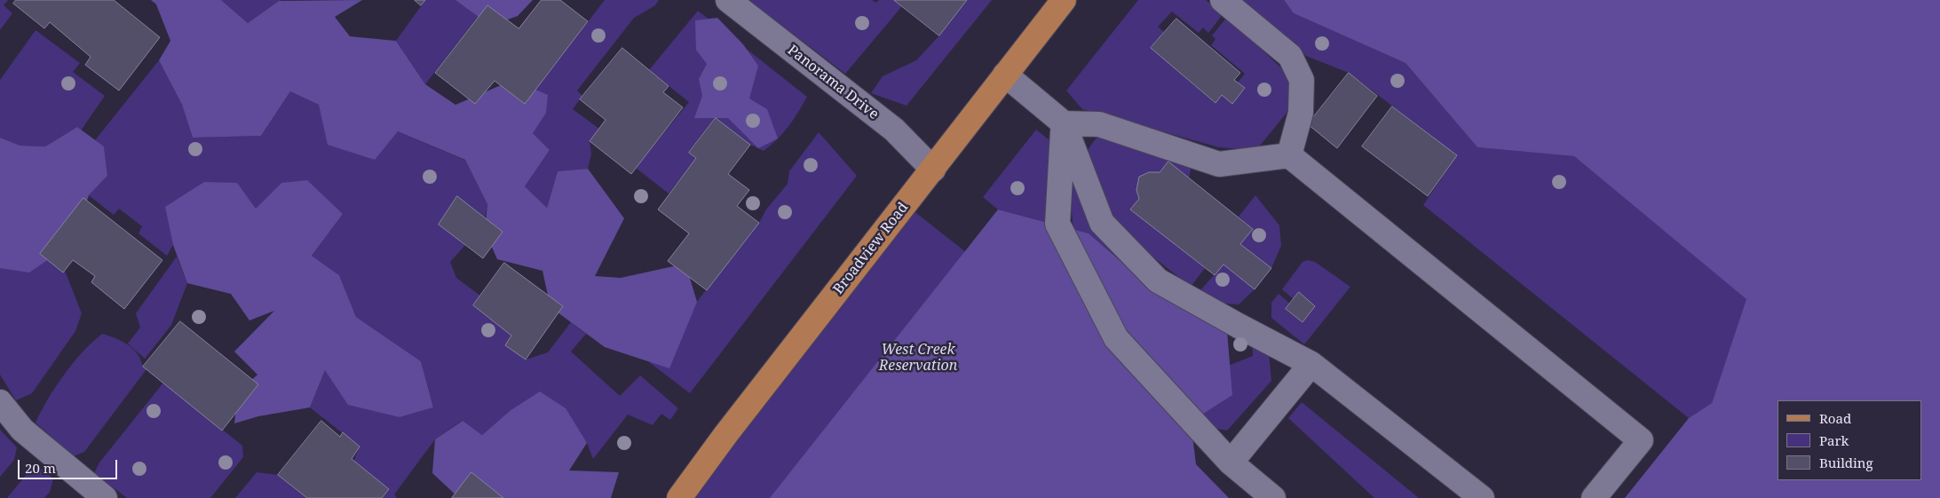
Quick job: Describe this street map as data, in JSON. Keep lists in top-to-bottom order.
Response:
{
  "streets": {
    "main road": ["Broadview Road"],
    "street": ["Panorama Drive"]
  },
  "crossings": [
    ["Panorama Drive", "Broadview Road"]
  ],
  "parks": ["West Creek Reservation"],
  "legend": ["Road", "Park", "Building"],
  "scale_bar": "20 m"
}
